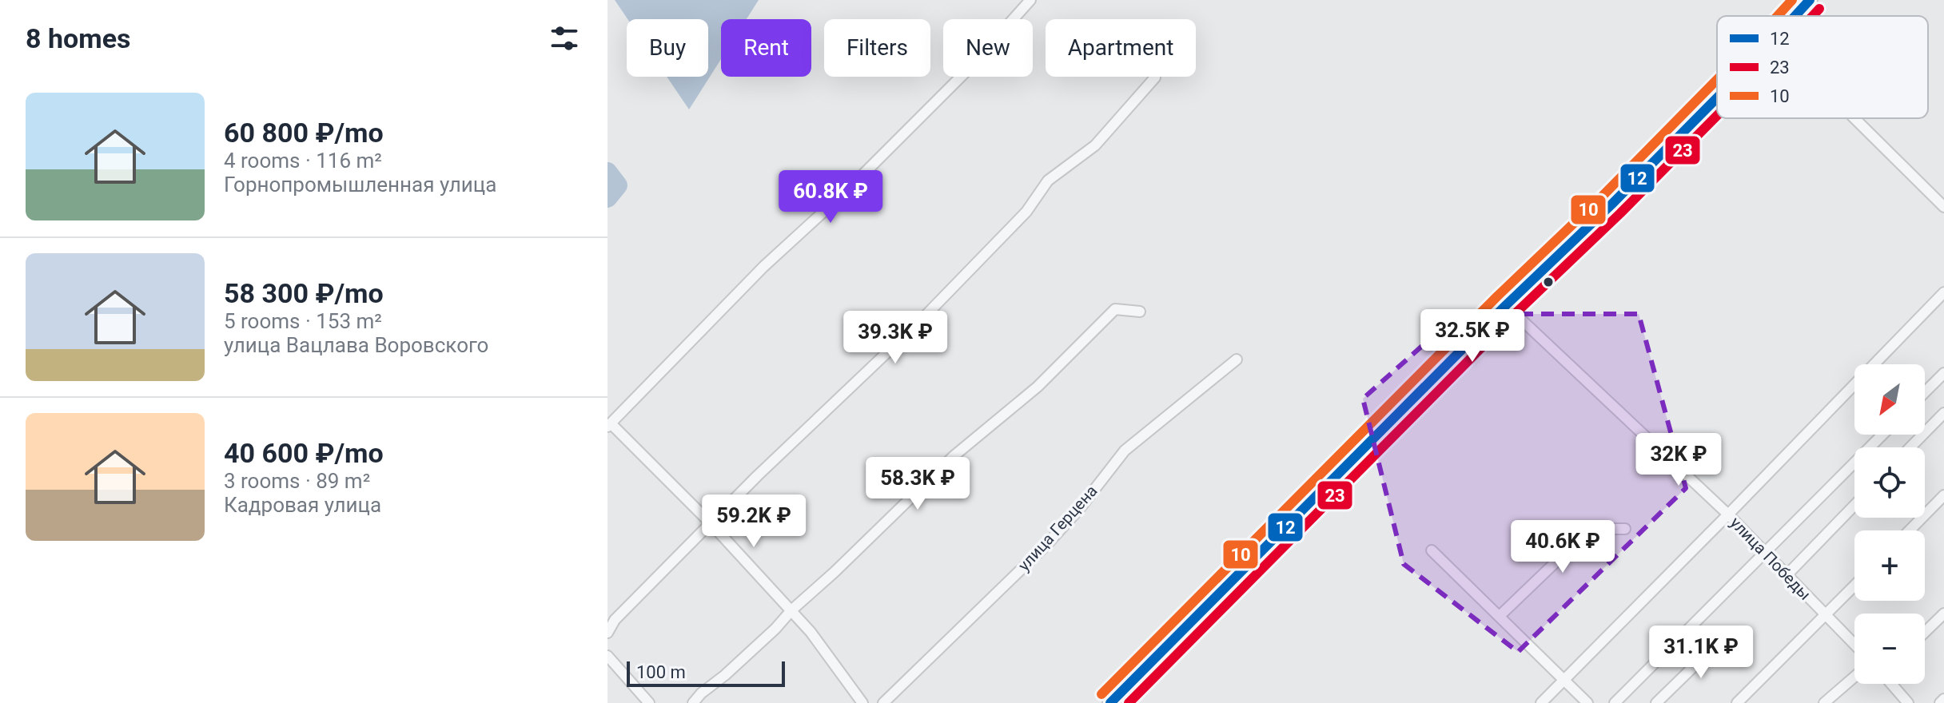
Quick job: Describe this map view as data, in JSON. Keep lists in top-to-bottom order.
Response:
{
  "streets": {
    "street": ["улица Герцена", "улица Победы"]
  },
  "lines": ["transit line 12", "transit line 10", "transit line 23"],
  "legend": ["12", "23", "10"],
  "scale_bar": "100 m",
  "north": "bottom left",
  "page": {
    "heading": "8 homes",
    "chip": [
      "Buy",
      "Rent",
      "Filters",
      "New",
      "Apartment"
    ],
    "list": [
      {
        "name": "60 800 ₽/mo",
        "note": "4 rooms · 116 m² · Горнопромышленная улица"
      },
      {
        "name": "58 300 ₽/mo",
        "note": "5 rooms · 153 m² · улица Вацлава Воровского"
      },
      {
        "name": "40 600 ₽/mo",
        "note": "3 rooms · 89 m² · Кадровая улица"
      }
    ],
    "price": [
      "60.8K ₽",
      "32.5K ₽",
      "39.3K ₽",
      "32K ₽",
      "58.3K ₽",
      "59.2K ₽",
      "40.6K ₽",
      "31.1K ₽"
    ],
    "map_buttons": ["+", "−"],
    "scale": "100 m"
  }
}
